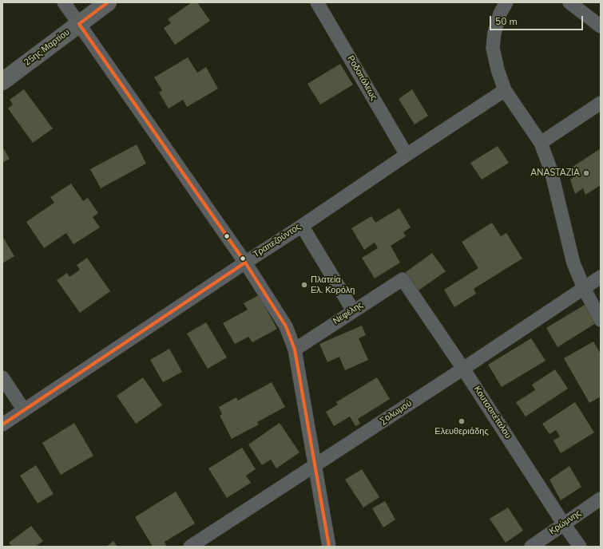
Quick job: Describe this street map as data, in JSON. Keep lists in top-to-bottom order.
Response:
{
  "streets": {
    "street": [
      "25ης Μαρτίου",
      "Ροδοπόλεως",
      "Τραπεζούντος",
      "Νεφέλης",
      "Σολωμού",
      "Κουτσοπέταλου",
      "Κρώμνης"
    ]
  },
  "crossings": [
    ["Ροδοπόλεως", "Τραπεζούντος"],
    ["Νεφέλης", "Κουτσοπέταλου"],
    ["Σολωμού", "Κουτσοπέταλου"],
    ["Κουτσοπέταλου", "Κρώμνης"]
  ],
  "places": ["ANASTAZIA", "Πλατεία Ελ. Κορόλη", "Ελευθεριάδης"],
  "scale_bar": "50 m"
}
